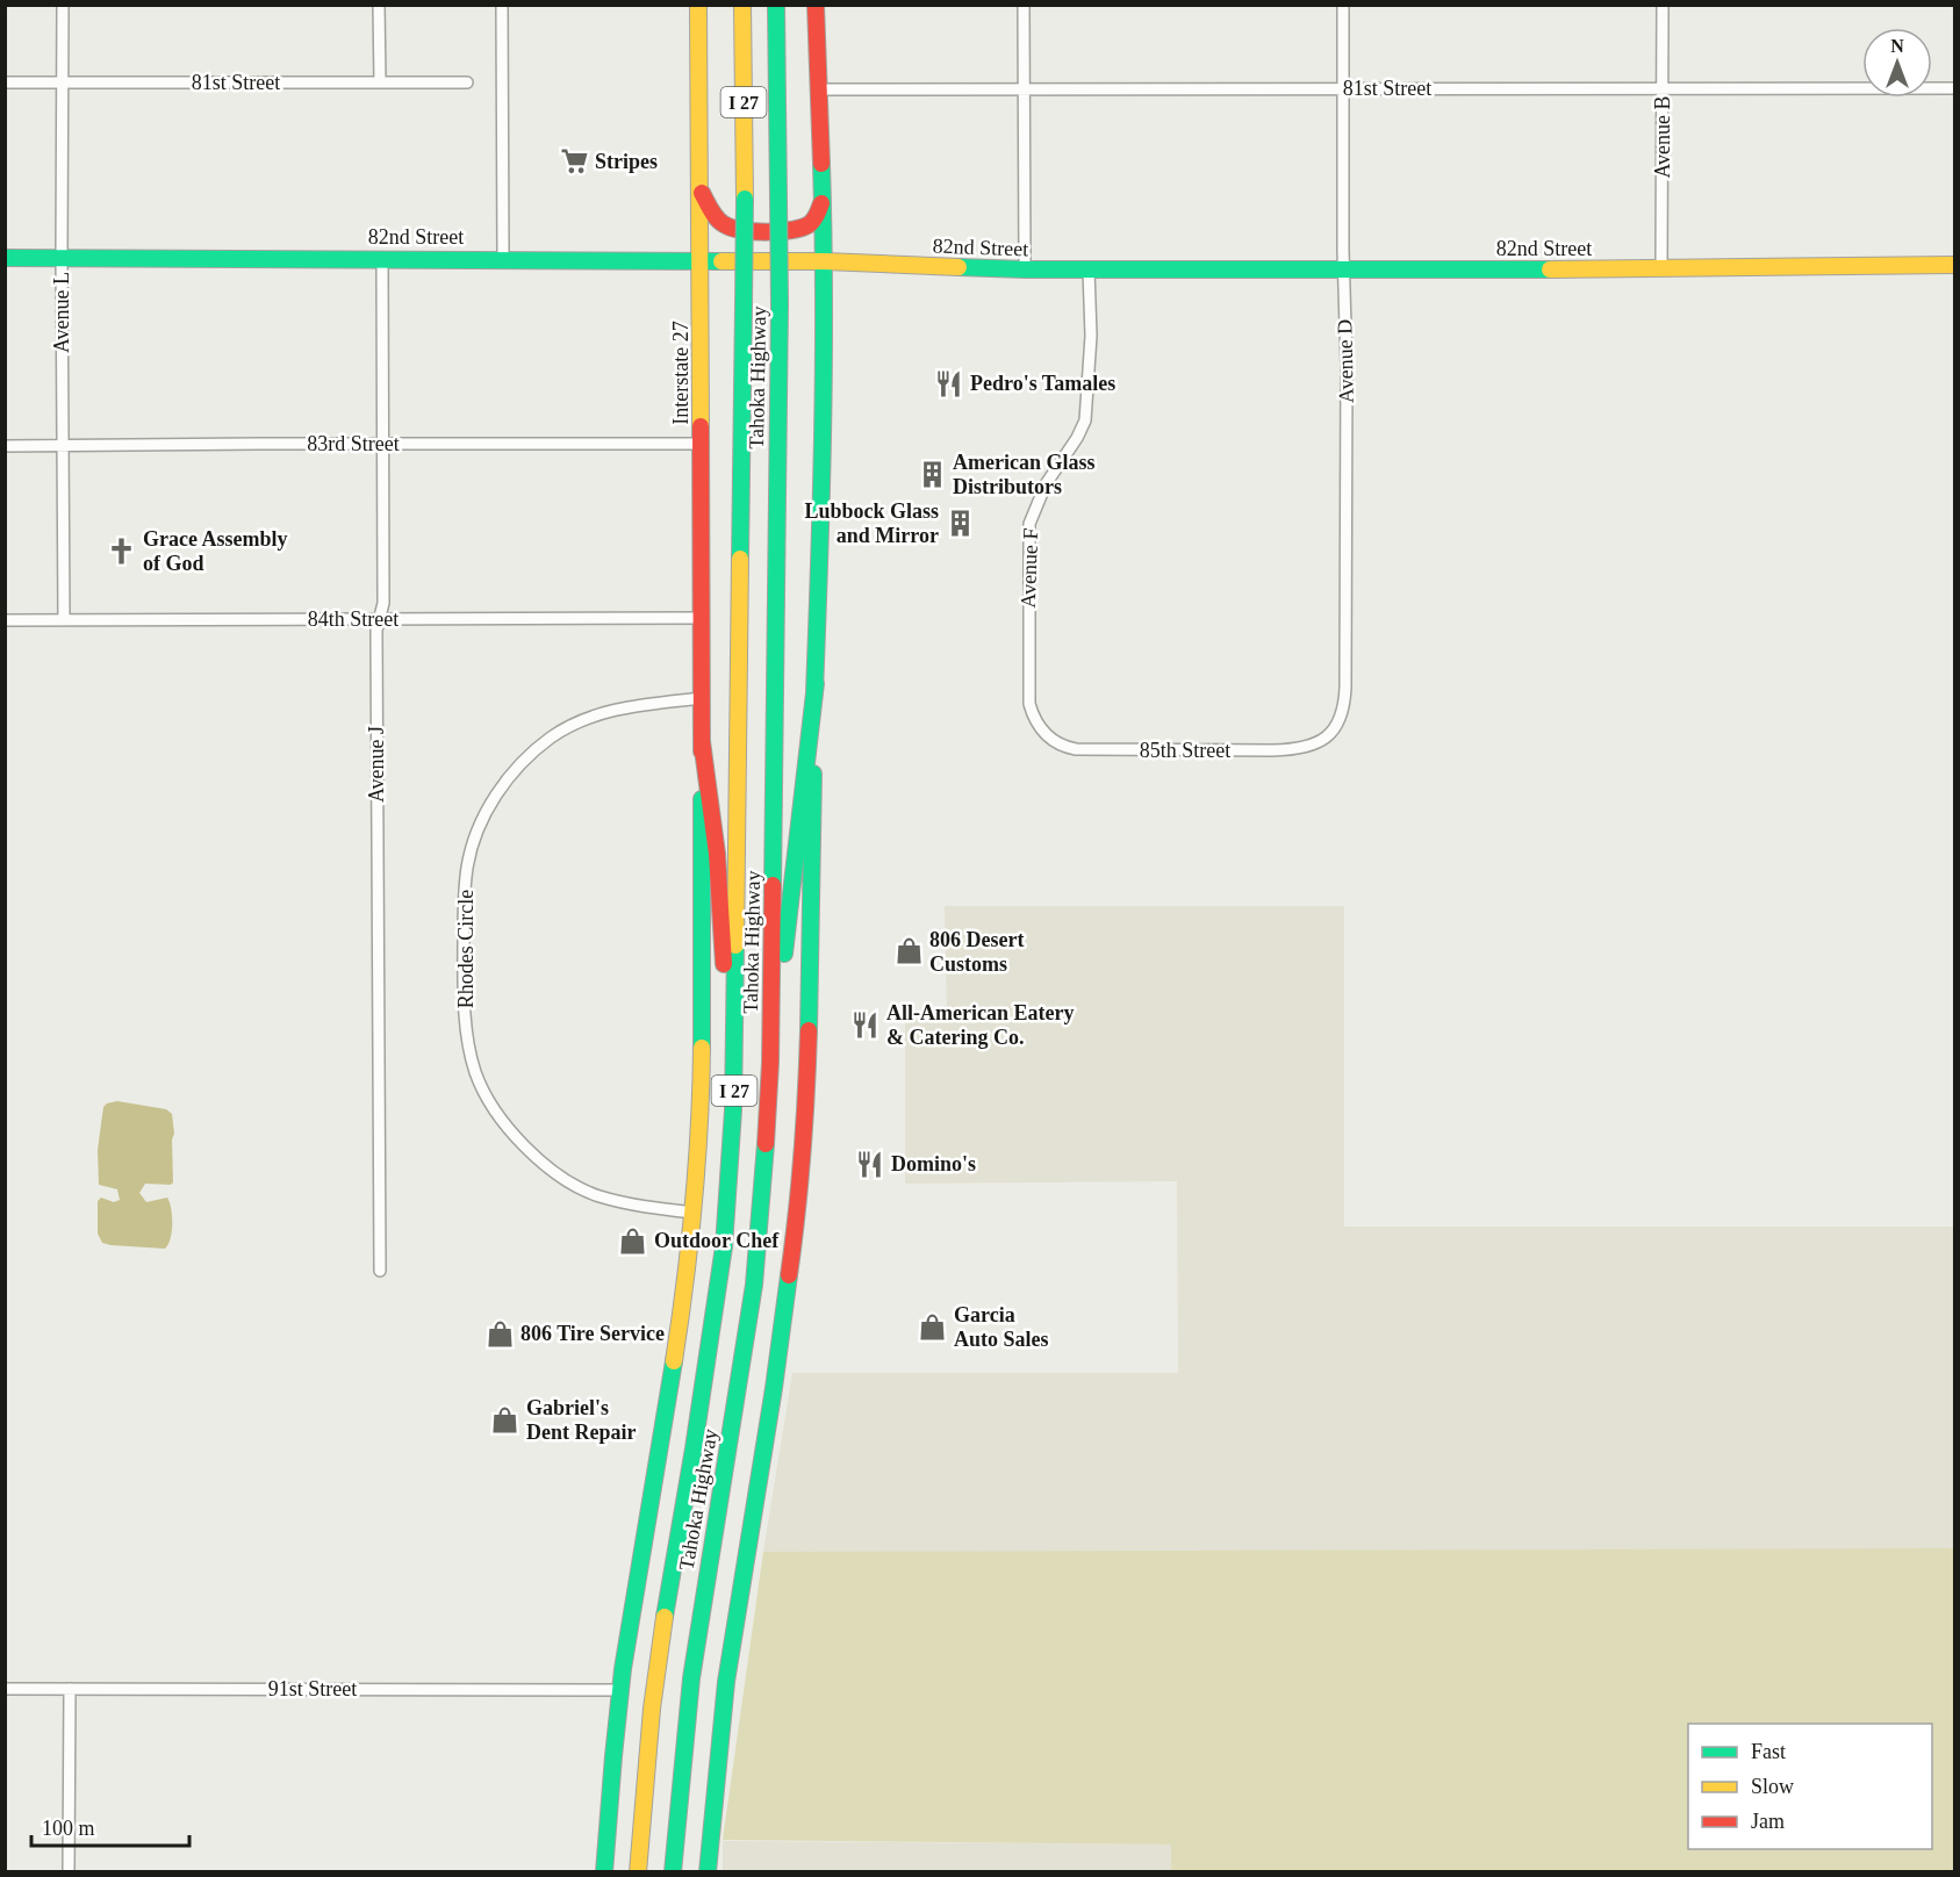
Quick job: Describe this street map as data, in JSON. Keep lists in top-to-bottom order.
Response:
{
  "streets": {
    "main road": [
      "I 27",
      "82nd Street",
      "Interstate 27",
      "Tahoka Highway"
    ],
    "street": [
      "81st Street",
      "Avenue B",
      "Avenue L",
      "Avenue D",
      "83rd Street",
      "Avenue F",
      "84th Street",
      "85th Street",
      "Avenue J",
      "Rhodes Circle",
      "91st Street"
    ]
  },
  "crossings": [
    ["81st Street", "Avenue B"],
    ["81st Street", "Avenue L"],
    ["81st Street", "Avenue D"],
    ["Avenue B", "82nd Street"],
    ["82nd Street", "Avenue L"],
    ["82nd Street", "Avenue D"],
    ["82nd Street", "Interstate 27"],
    ["82nd Street", "Avenue F"],
    ["82nd Street", "Avenue J"],
    ["Avenue L", "83rd Street"],
    ["Avenue L", "84th Street"],
    ["Avenue D", "85th Street"],
    ["Interstate 27", "83rd Street"],
    ["Interstate 27", "84th Street"],
    ["Interstate 27", "Rhodes Circle"],
    ["83rd Street", "Avenue J"],
    ["Avenue F", "85th Street"],
    ["84th Street", "Avenue J"]
  ],
  "places": {
    "supermarket": ["Stripes"],
    "restaurant": ["Pedro's Tamales", "All-American Eatery & Catering Co.", "Domino's"],
    "building": ["American Glass Distributors", "Lubbock Glass and Mirror"],
    "church": ["Grace Assembly of God"],
    "shop": [
      "806 Desert Customs",
      "Outdoor Chef",
      "Garcia Auto Sales",
      "806 Tire Service",
      "Gabriel's Dent Repair"
    ]
  },
  "legend": ["Fast", "Slow", "Jam"],
  "scale_bar": "100 m",
  "north": "top"
}
